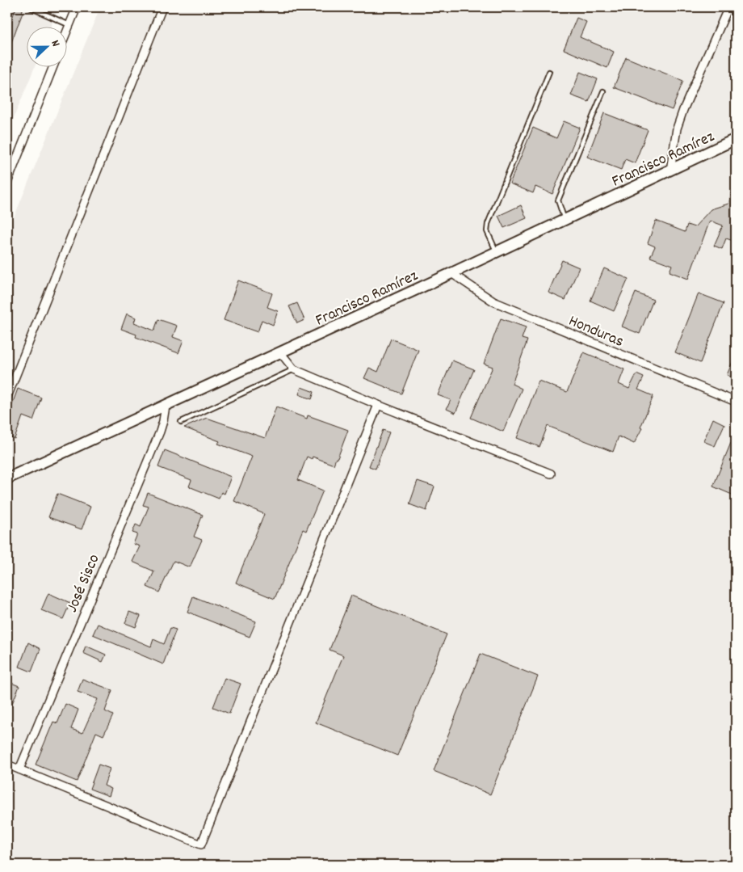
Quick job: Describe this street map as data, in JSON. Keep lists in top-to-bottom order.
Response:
{
  "streets": {
    "street": ["Francisco Ramírez", "Honduras", "José Sisco"]
  },
  "crossings": [
    ["Francisco Ramírez", "Honduras"],
    ["Francisco Ramírez", "José Sisco"]
  ],
  "north": "right"
}
